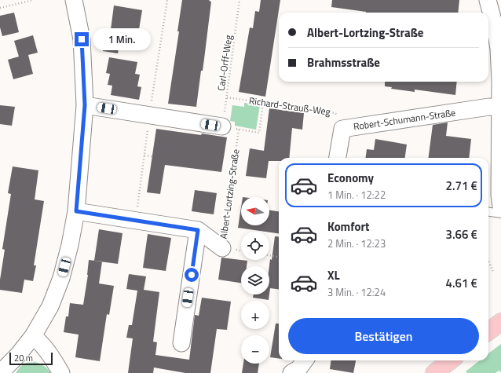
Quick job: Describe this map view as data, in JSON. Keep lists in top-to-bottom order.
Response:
{
  "streets": {
    "street": ["Robert-Schumann-Straße", "Albert-Lortzing-Straße"],
    "path": ["Carl-Orff-Weg", "Richard-Strauß-Weg"]
  },
  "crossings": [
    ["Carl-Orff-Weg", "Richard-Strauß-Weg"],
    ["Richard-Strauß-Weg", "Robert-Schumann-Straße"]
  ],
  "scale_bar": "20 m",
  "north": "left",
  "page": {
    "banner": ["Albert-Lortzing-Straße", "Brahmsstraße"],
    "bubble": "1 Min.",
    "list": [
      {
        "name": "Economy",
        "note": "1 Min. · 12:22",
        "value": "2.71 €"
      },
      {
        "name": "Komfort",
        "note": "2 Min. · 12:23",
        "value": "3.66 €"
      },
      {
        "name": "XL",
        "note": "3 Min. · 12:24",
        "value": "4.61 €"
      }
    ],
    "map_buttons": ["+", "−"],
    "buttons": "Bestätigen",
    "scale": "20 m"
  }
}
